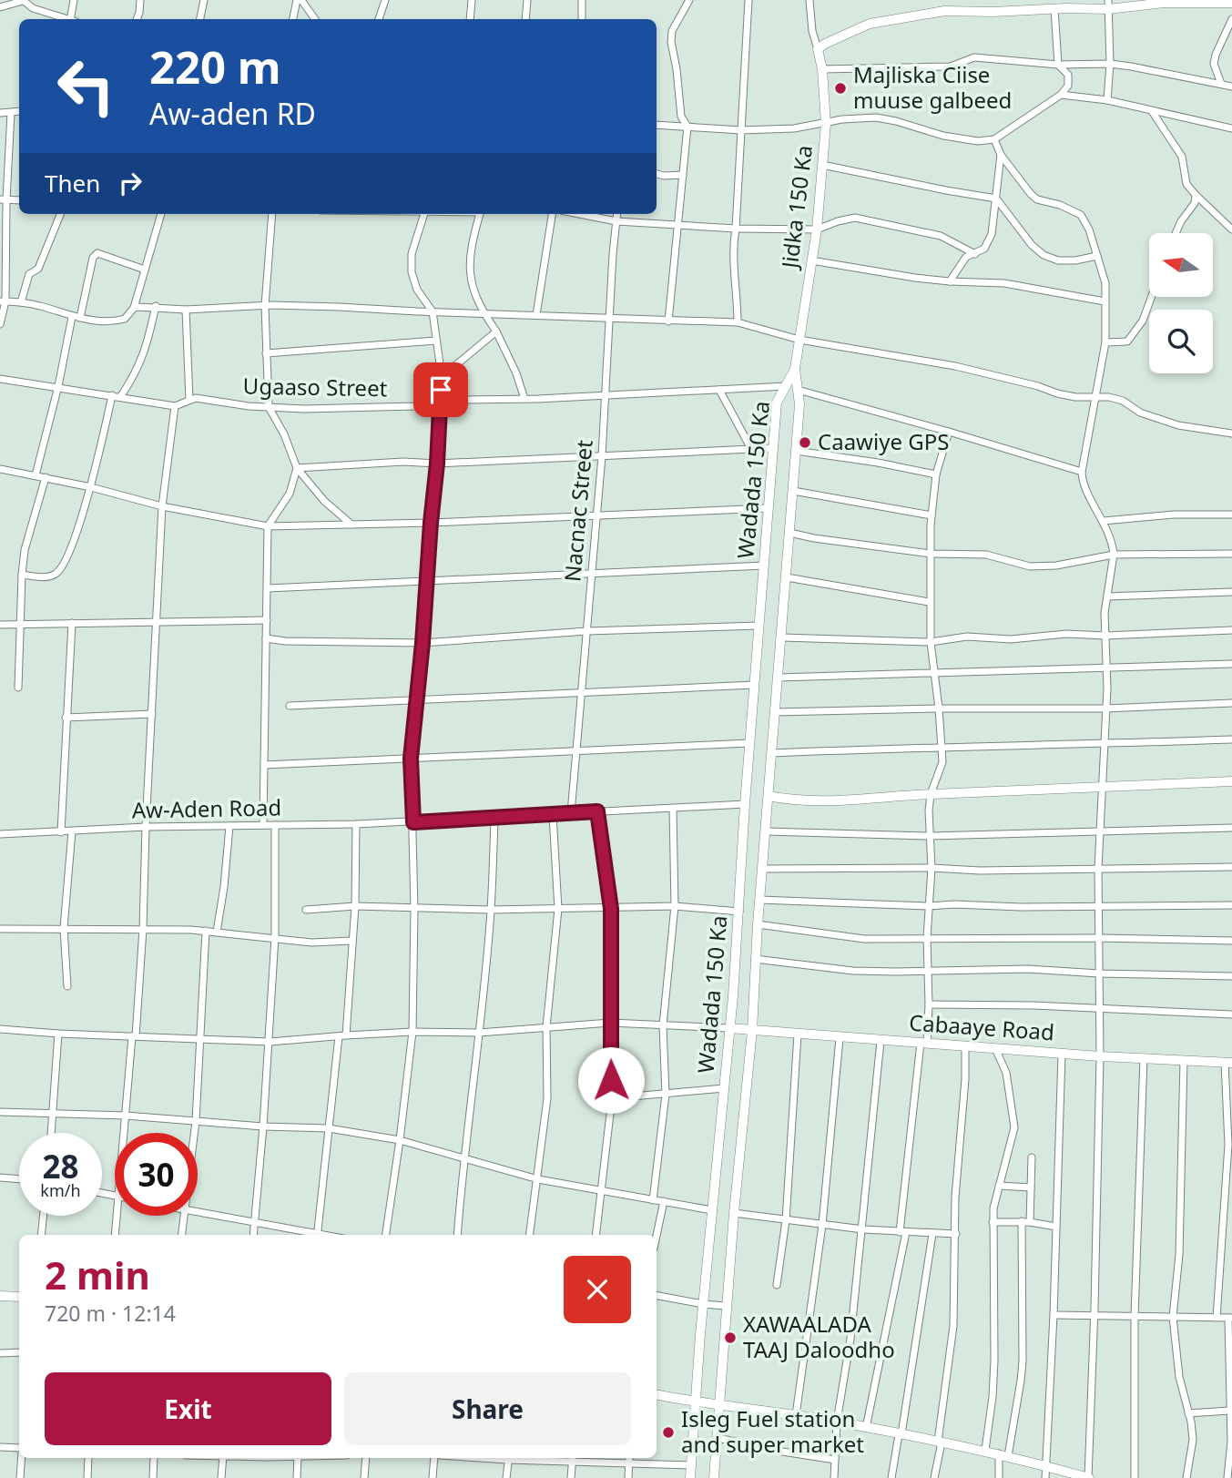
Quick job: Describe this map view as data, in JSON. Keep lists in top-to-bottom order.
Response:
{
  "streets": {
    "street": [
      "Jidka 150 Ka",
      "Ugaaso Street",
      "Wadada 150 Ka",
      "Nacnac Street",
      "Aw-Aden Road",
      "Cabaaye Road"
    ]
  },
  "crossings": [
    ["Jidka 150 Ka", "Wadada 150 Ka"],
    ["Ugaaso Street", "Wadada 150 Ka"],
    ["Ugaaso Street", "Nacnac Street"],
    ["Wadada 150 Ka", "Aw-Aden Road"],
    ["Wadada 150 Ka", "Cabaaye Road"],
    ["Nacnac Street", "Aw-Aden Road"]
  ],
  "places": [
    "Majliska Ciise muuse galbeed",
    "Caawiye GPS",
    "XAWAALADA TAAJ Daloodho",
    "Isleg Fuel station and super market"
  ],
  "north": "left",
  "page": {
    "turn": ["220 m", "Aw-aden RD"],
    "then": "Then",
    "speed": "28 km/h",
    "limit": "30",
    "heading": ["2 min", "720 m · 12:14"],
    "buttons": ["Exit", "Share"]
  }
}
